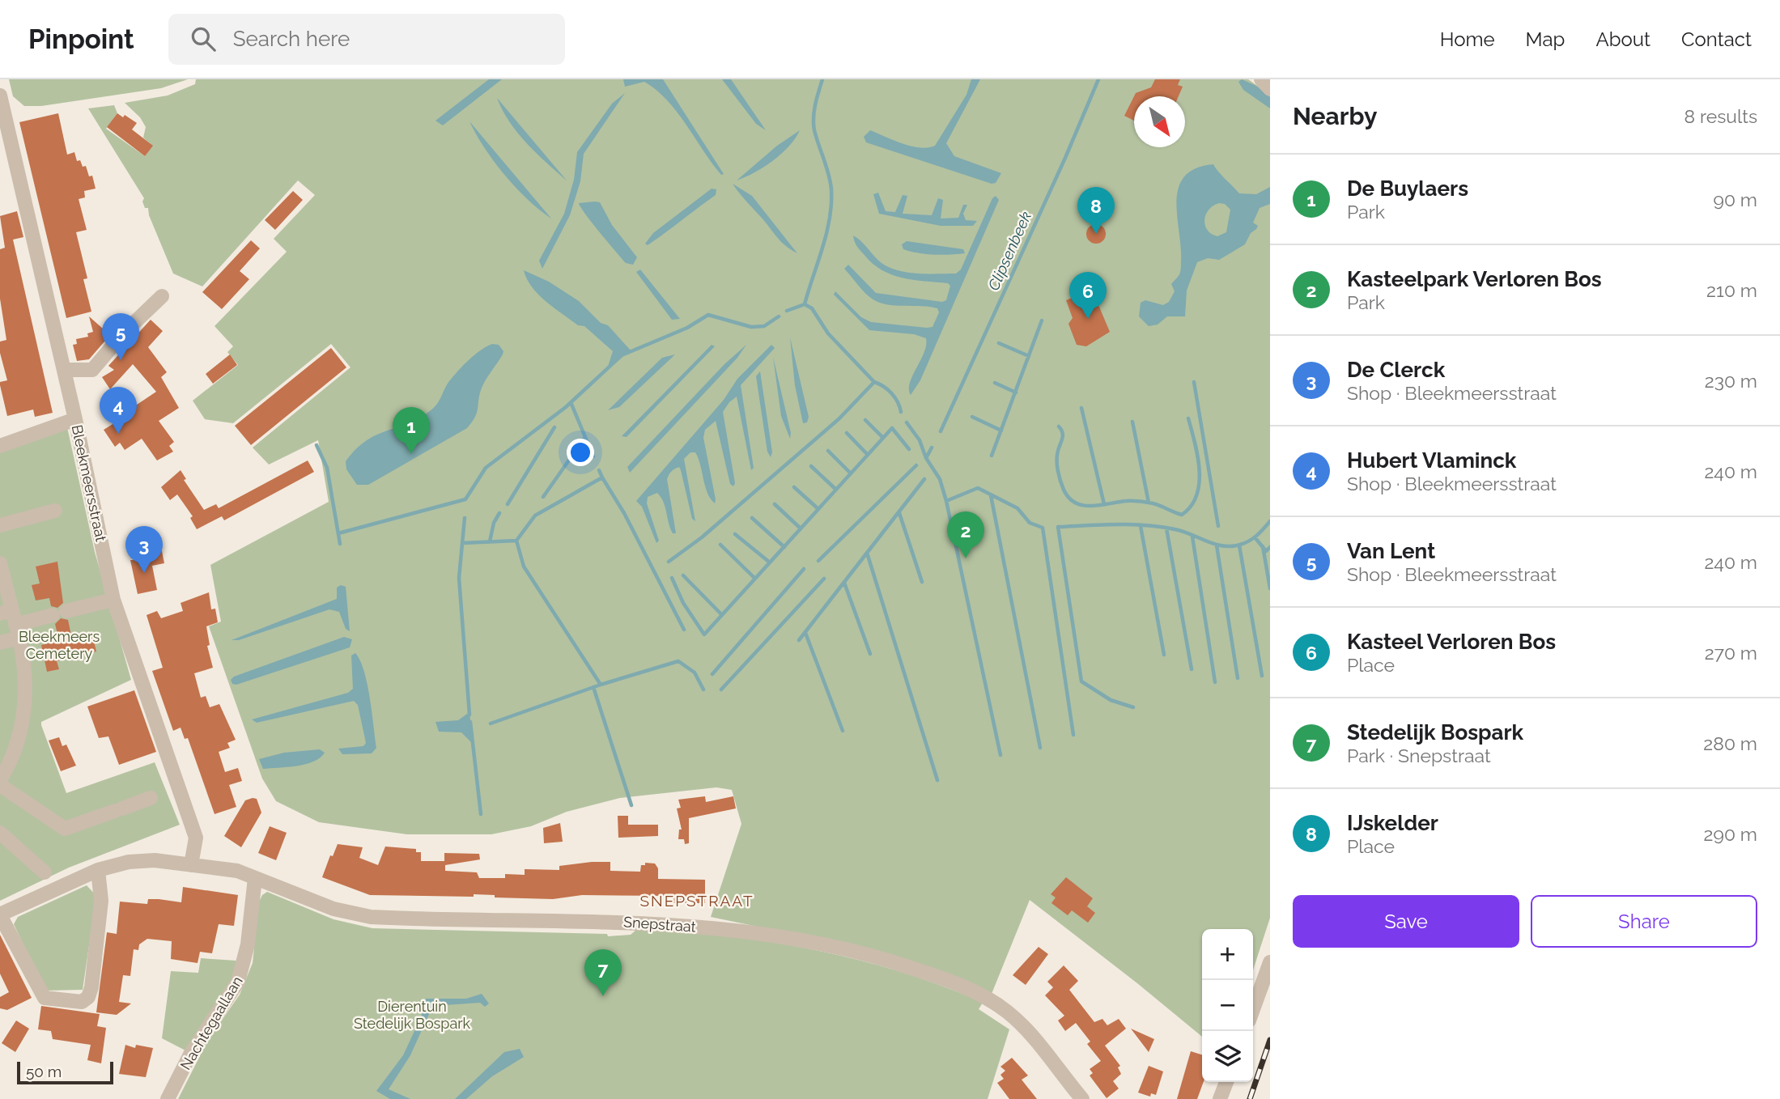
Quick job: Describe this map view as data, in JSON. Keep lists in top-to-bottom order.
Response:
{
  "streets": {
    "street": ["Bleekmeersstraat", "Snepstraat", "Nachtegaallaan"]
  },
  "crossings": [
    ["Bleekmeersstraat", "Snepstraat"],
    ["Snepstraat", "Nachtegaallaan"]
  ],
  "districts": ["SNEPSTRAAT"],
  "water": ["Clipsenbeek"],
  "parks": ["Bleekmeers Cemetery", "Dierentuin Stedelijk Bospark"],
  "scale_bar": "50 m",
  "north": "bottom right",
  "page": {
    "header": "Pinpoint",
    "search": "Search here",
    "nav": [
      "Home",
      "Map",
      "About",
      "Contact"
    ],
    "heading": ["Nearby", "8 results"],
    "list": [
      {
        "mark": "1",
        "name": "De Buylaers",
        "note": "Park",
        "value": "90 m"
      },
      {
        "mark": "2",
        "name": "Kasteelpark Verloren Bos",
        "note": "Park",
        "value": "210 m"
      },
      {
        "mark": "3",
        "name": "De Clerck",
        "note": "Shop · Bleekmeersstraat",
        "value": "230 m"
      },
      {
        "mark": "4",
        "name": "Hubert Vlaminck",
        "note": "Shop · Bleekmeersstraat",
        "value": "240 m"
      },
      {
        "mark": "5",
        "name": "Van Lent",
        "note": "Shop · Bleekmeersstraat",
        "value": "240 m"
      },
      {
        "mark": "6",
        "name": "Kasteel Verloren Bos",
        "note": "Place",
        "value": "270 m"
      },
      {
        "mark": "7",
        "name": "Stedelijk Bospark",
        "note": "Park · Snepstraat",
        "value": "280 m"
      },
      {
        "mark": "8",
        "name": "IJskelder",
        "note": "Place",
        "value": "290 m"
      }
    ],
    "pins": [
      "8",
      "6",
      "5",
      "4",
      "1",
      "2",
      "3",
      "7"
    ],
    "buttons": ["Save", "Share"],
    "map_buttons": ["+", "−"],
    "scale": "50 m"
  }
}
